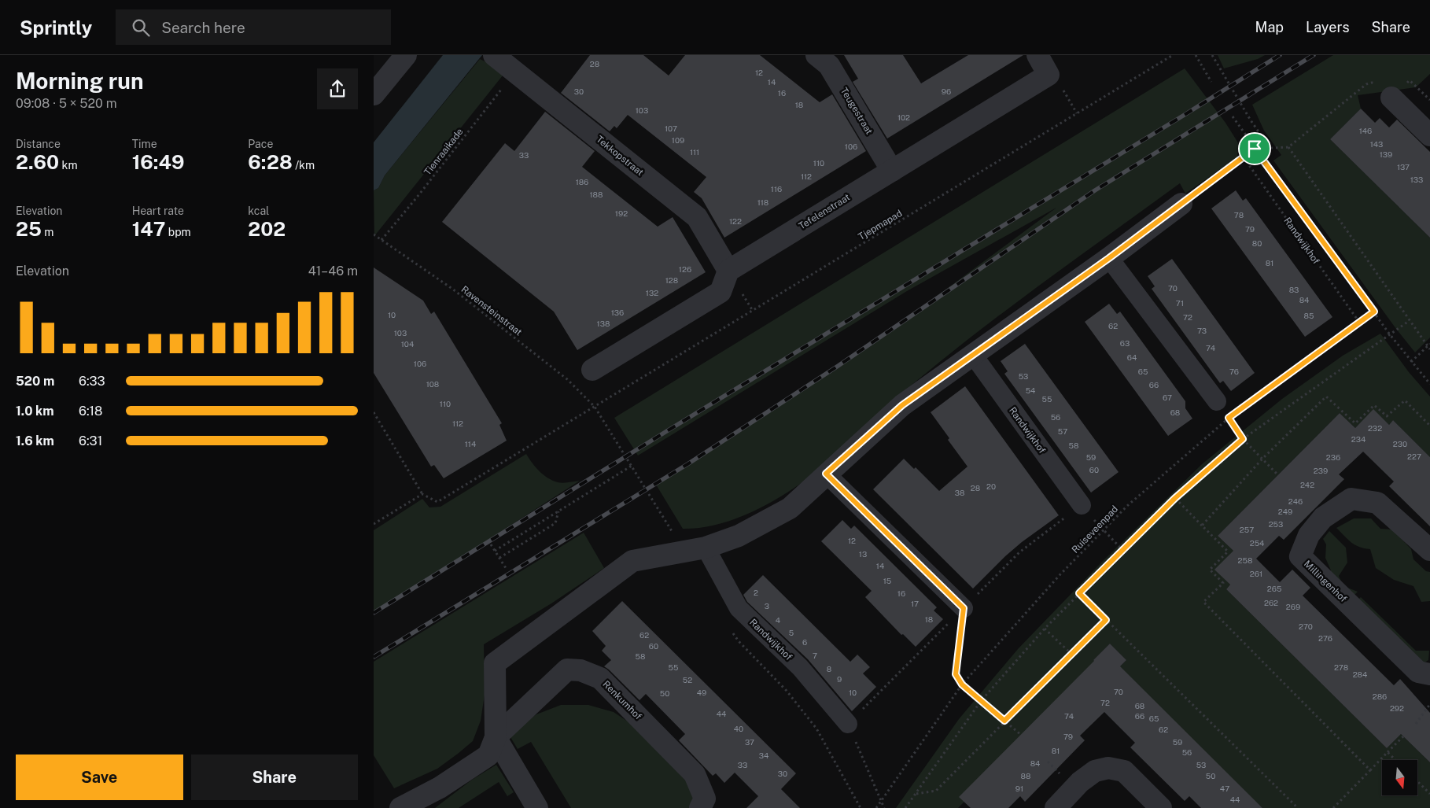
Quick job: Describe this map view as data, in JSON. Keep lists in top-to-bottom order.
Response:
{
  "streets": {
    "street": [
      "Teugestraat",
      "Tekkopstraat",
      "Tefelenstraat",
      "Randwijkhof",
      "Millingenhof",
      "Renkumhof"
    ],
    "path": [
      "Tienraaikade",
      "Tjepmapad",
      "Ravensteinstraat",
      "Ruiseveenpad"
    ]
  },
  "crossings": [
    ["Teugestraat", "Tefelenstraat"],
    ["Tienraaikade", "Tekkopstraat"],
    ["Tienraaikade", "Ravensteinstraat"],
    ["Tekkopstraat", "Tefelenstraat"],
    ["Tjepmapad", "Ravensteinstraat"],
    ["Randwijkhof", "Ruiseveenpad"],
    ["Randwijkhof", "Renkumhof"]
  ],
  "house_numbers": [
    "28",
    "12",
    "14",
    "30",
    "96",
    "16",
    "18",
    "103",
    "102",
    "107",
    "146",
    "109",
    "143",
    "106",
    "111",
    "139",
    "33",
    "110",
    "137",
    "112",
    "133",
    "186",
    "116",
    "188",
    "118",
    "192",
    "78",
    "122",
    "79",
    "80",
    "81",
    "126",
    "128",
    "70",
    "83",
    "132",
    "84",
    "71",
    "136",
    "10",
    "85",
    "72",
    "138",
    "62",
    "73",
    "103",
    "63",
    "104",
    "74",
    "64",
    "106",
    "65",
    "76",
    "53",
    "108",
    "66",
    "54",
    "67",
    "55",
    "110",
    "68",
    "56",
    "112",
    "232",
    "57",
    "234",
    "114",
    "230",
    "58",
    "227",
    "59",
    "236",
    "60",
    "239",
    "242",
    "20",
    "28",
    "38",
    "246",
    "249",
    "253",
    "257",
    "12",
    "254",
    "13",
    "258",
    "14",
    "261",
    "15",
    "265",
    "2",
    "16",
    "262",
    "17",
    "3",
    "269",
    "18",
    "4",
    "270",
    "5",
    "62",
    "276",
    "6",
    "60",
    "7",
    "58",
    "55",
    "278",
    "8",
    "284",
    "9",
    "52",
    "70",
    "49",
    "10",
    "50",
    "286",
    "72",
    "68",
    "292",
    "44",
    "74",
    "66",
    "65",
    "40",
    "62",
    "79",
    "37",
    "59",
    "81",
    "56",
    "34",
    "84",
    "33",
    "53",
    "30",
    "88",
    "50",
    "91",
    "47",
    "44"
  ],
  "north": "bottom",
  "page": {
    "header": "Sprintly",
    "search": "Search here",
    "nav": ["Map", "Layers", "Share"],
    "heading": ["Morning run", "09:08 · 5 × 520 m"],
    "stats": [
      ["Distance", "2.60 km"],
      ["Time", "16:49"],
      ["Pace", "6:28 /km"],
      ["Elevation", "25 m"],
      ["Heart rate", "147 bpm"],
      ["kcal", "202"]
    ],
    "chart": ["Elevation", "41–46 m"],
    "list": [
      {
        "name": "520 m",
        "note": "6:33"
      },
      {
        "name": "1.0 km",
        "note": "6:18"
      },
      {
        "name": "1.6 km",
        "note": "6:31"
      }
    ],
    "buttons": ["Save", "Share"]
  }
}
